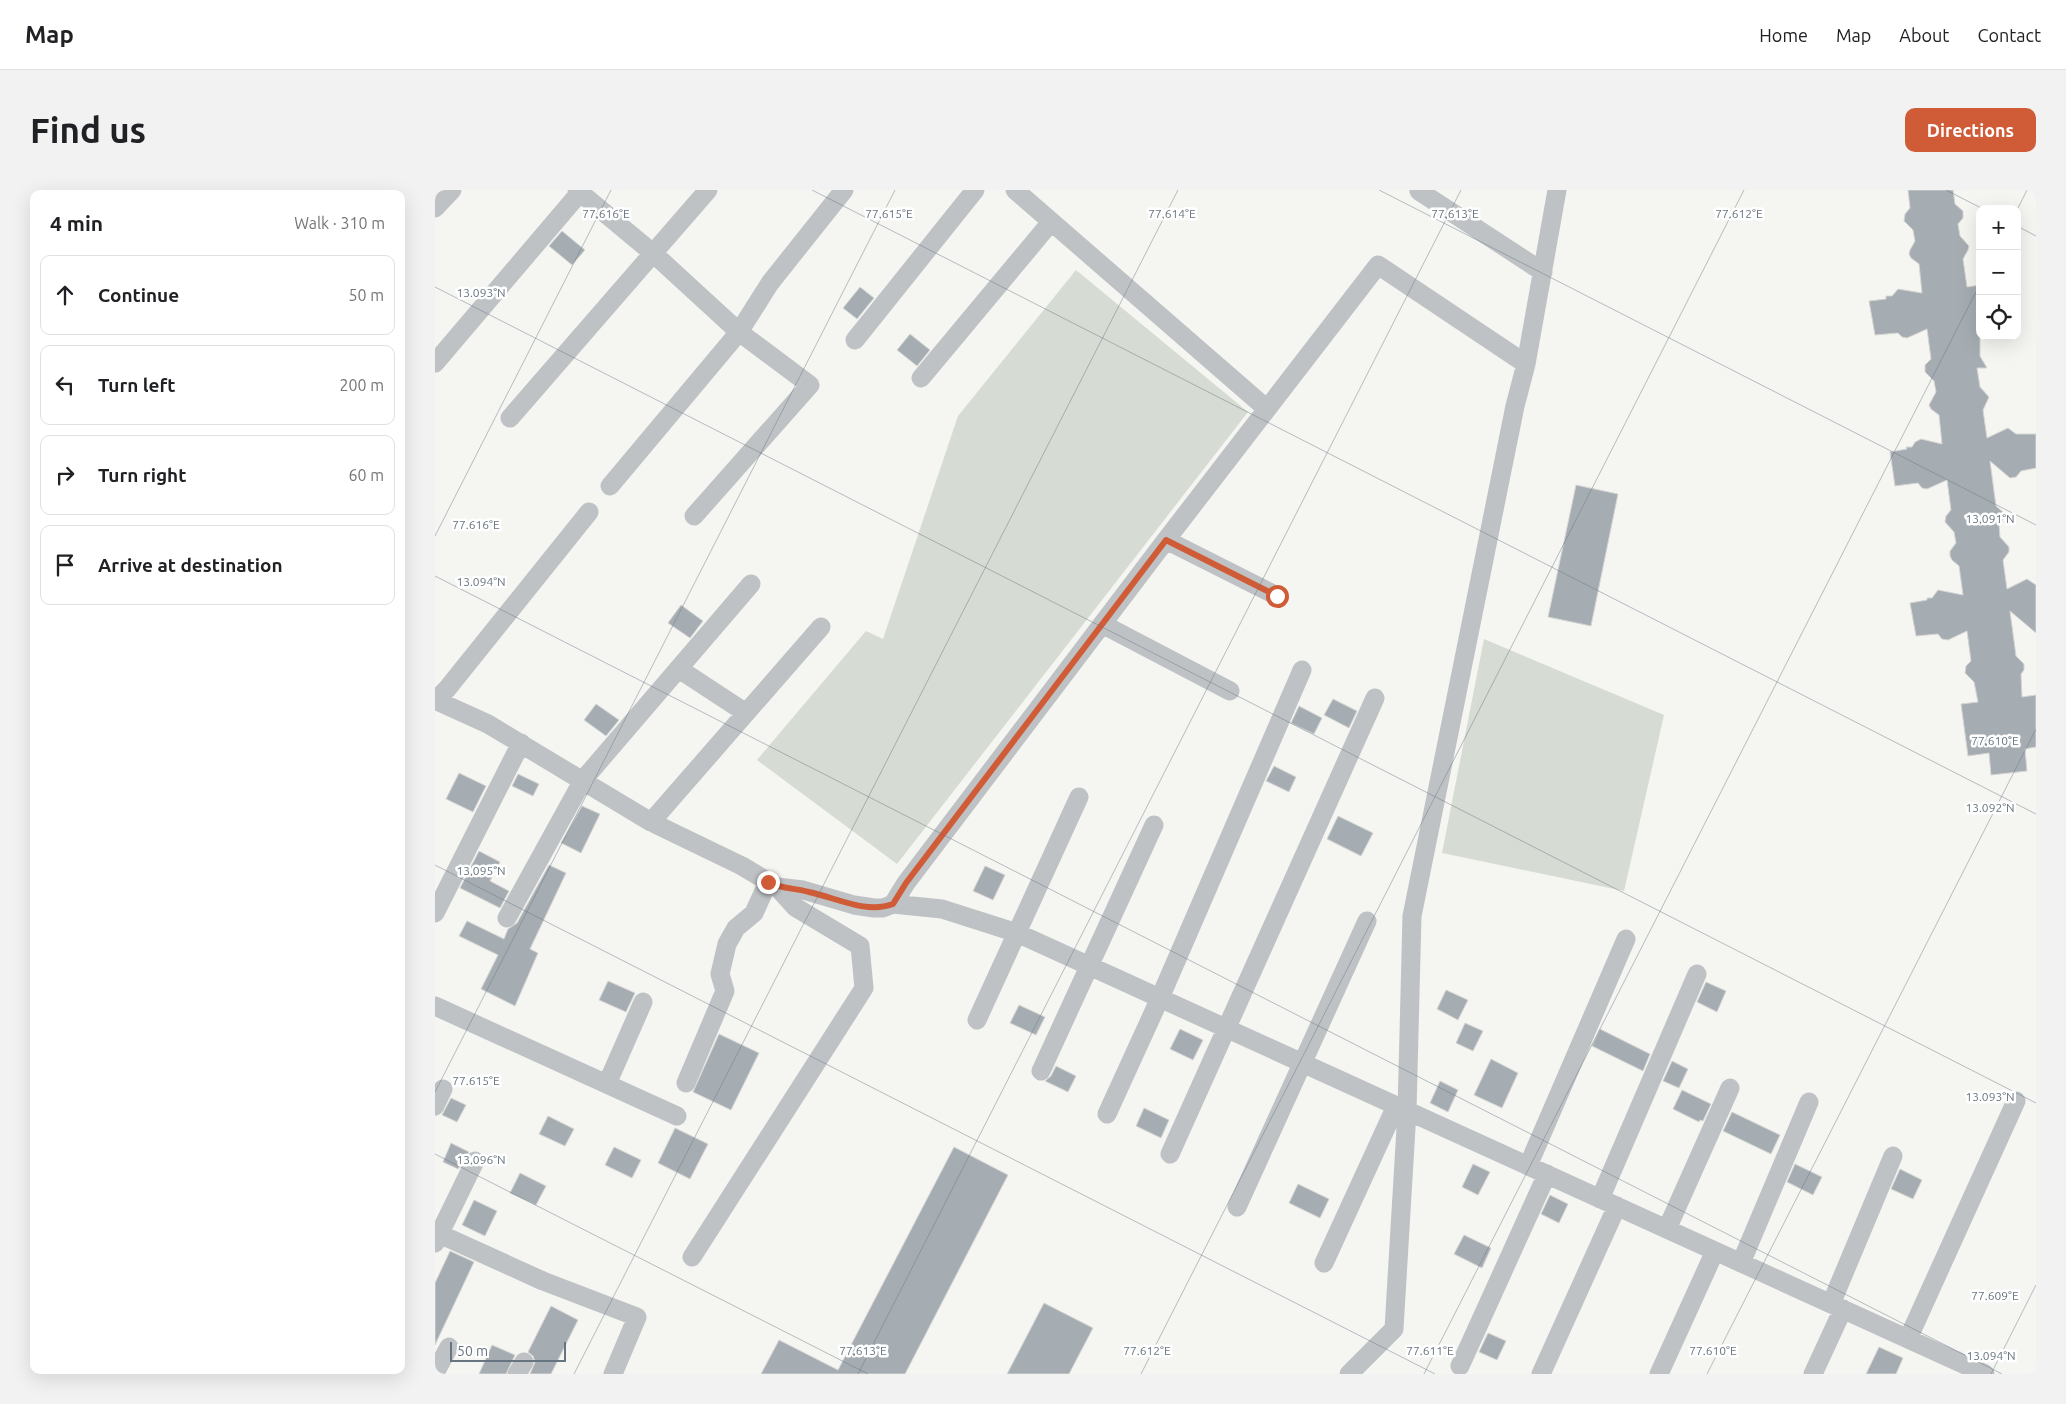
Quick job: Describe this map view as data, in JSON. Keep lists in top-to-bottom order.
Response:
{
  "scale_bar": "50 m",
  "page": {
    "header": "Map",
    "nav": [
      "Home",
      "Map",
      "About",
      "Contact"
    ],
    "buttons": "Directions",
    "title": "Find us",
    "heading": ["4 min", "Walk · 310 m"],
    "map_buttons": ["+", "−"],
    "list": [
      ["Continue", "50 m"],
      ["Turn left", "200 m"],
      ["Turn right", "60 m"],
      "Arrive at destination"
    ],
    "scale": "50 m"
  },
  "coordinates": [
    "77.616°E",
    "77.615°E",
    "77.614°E",
    "77.613°E",
    "77.612°E",
    "13.093°N",
    "13.091°N",
    "13.094°N",
    "77.610°E",
    "13.092°N",
    "13.095°N",
    "13.096°N",
    "77.609°E",
    "77.611°E"
  ]
}
